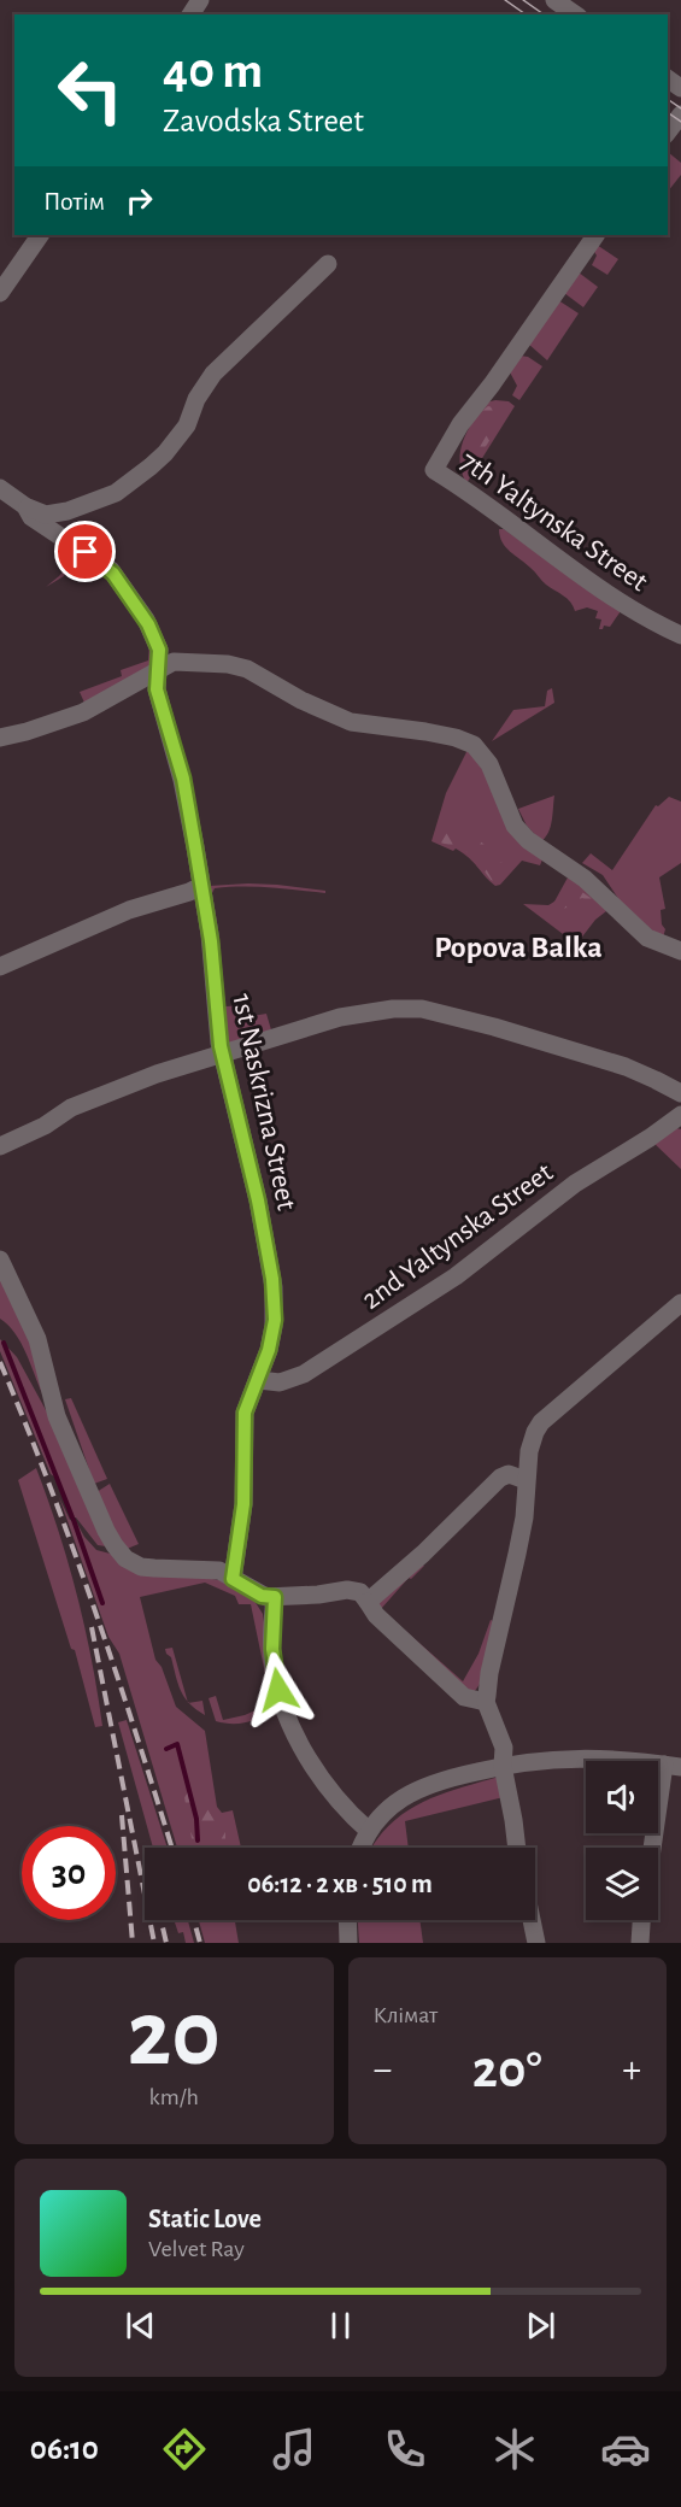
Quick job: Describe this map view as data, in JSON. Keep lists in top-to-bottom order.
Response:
{
  "streets": {
    "street": ["7th Yaltynska Street", "1st Naskrizna Street", "2nd Yaltynska Street"]
  },
  "crossings": [
    ["1st Naskrizna Street", "2nd Yaltynska Street"]
  ],
  "districts": ["Popova Balka"],
  "page": {
    "turn": ["40 m", "Zavodska Street"],
    "then": "Потім",
    "limit": "30",
    "trip": "06:12 · 2 хв · 510 m",
    "tile": [
      ["20", "km/h"],
      "Клімат"
    ],
    "heat": ["−", "20°", "+"],
    "song": ["Static Love", "Velvet Ray"],
    "tabs": "06:10"
  }
}
